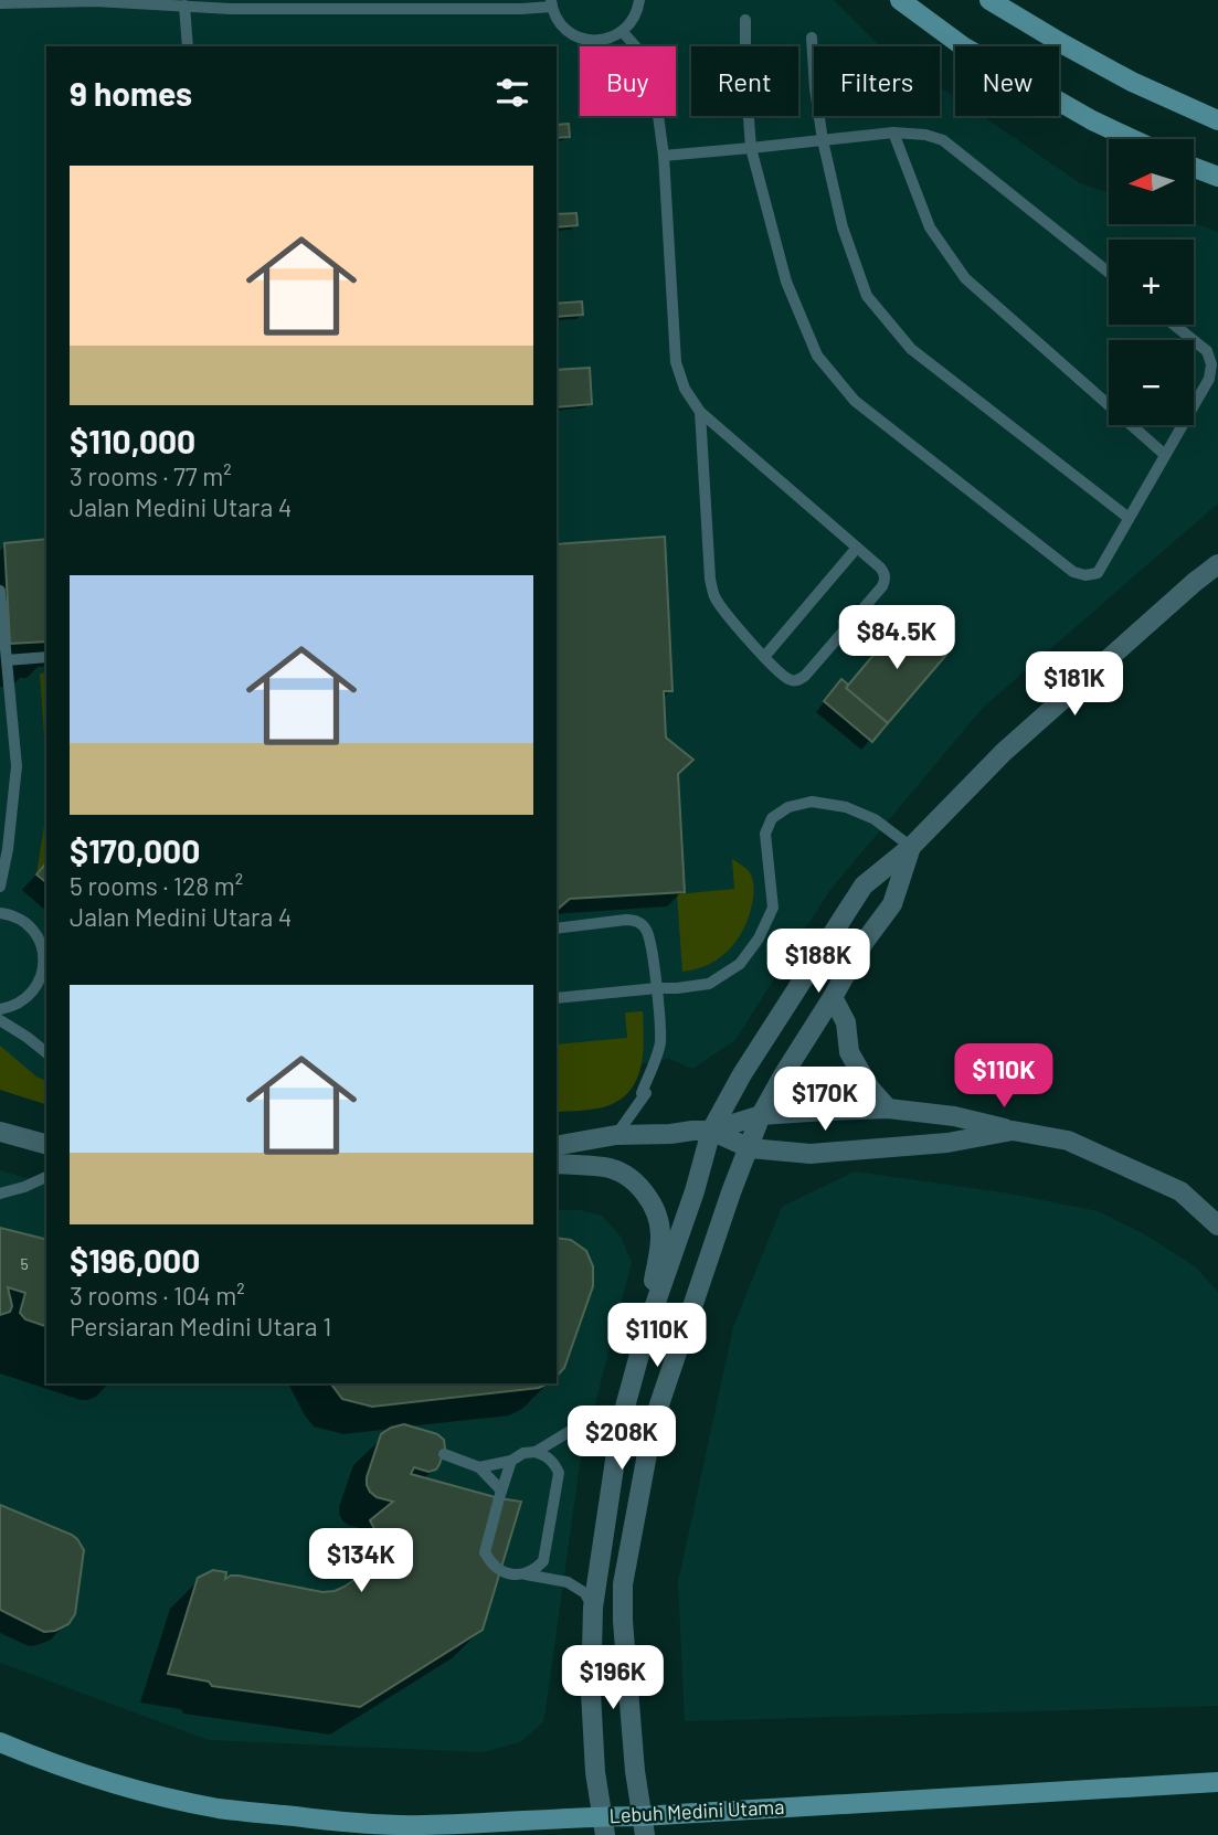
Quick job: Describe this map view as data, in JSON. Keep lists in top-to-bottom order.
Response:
{
  "streets": {
    "main road": ["Lebuh Medini Utama"]
  },
  "house_numbers": ["5"],
  "north": "left",
  "page": {
    "chip": [
      "Buy",
      "Rent",
      "Filters",
      "New"
    ],
    "heading": "9 homes",
    "map_buttons": ["+", "−"],
    "list": [
      {
        "name": "$110,000",
        "note": "3 rooms · 77 m² · Jalan Medini Utara 4"
      },
      {
        "name": "$170,000",
        "note": "5 rooms · 128 m² · Jalan Medini Utara 4"
      },
      {
        "name": "$196,000",
        "note": "3 rooms · 104 m² · Persiaran Medini Utara 1"
      }
    ],
    "price": [
      "$84.5K",
      "$181K",
      "$188K",
      "$110K",
      "$170K",
      "$110K",
      "$208K",
      "$134K",
      "$196K"
    ]
  }
}
